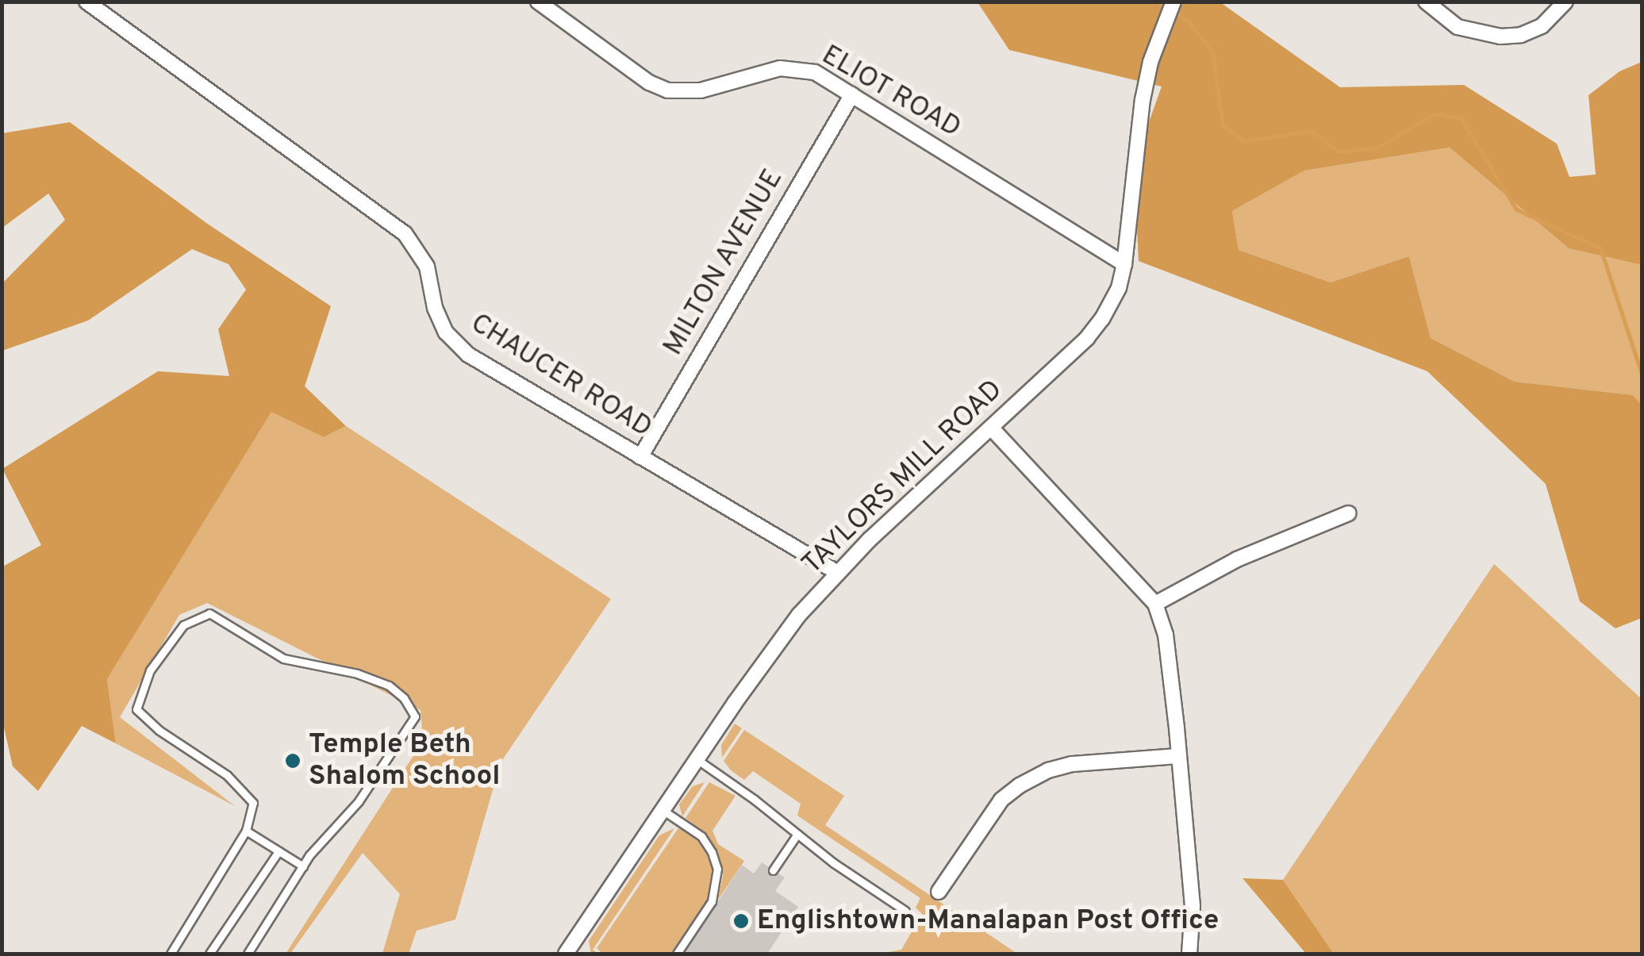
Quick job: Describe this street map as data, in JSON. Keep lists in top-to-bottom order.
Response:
{
  "streets": {
    "street": [
      "ELIOT ROAD",
      "MILTON AVENUE",
      "CHAUCER ROAD",
      "TAYLORS MILL ROAD"
    ]
  },
  "crossings": [
    ["ELIOT ROAD", "MILTON AVENUE"],
    ["ELIOT ROAD", "TAYLORS MILL ROAD"],
    ["MILTON AVENUE", "CHAUCER ROAD"],
    ["CHAUCER ROAD", "TAYLORS MILL ROAD"]
  ],
  "places": ["Temple Beth Shalom School", "Englishtown-Manalapan Post Office"]
}
